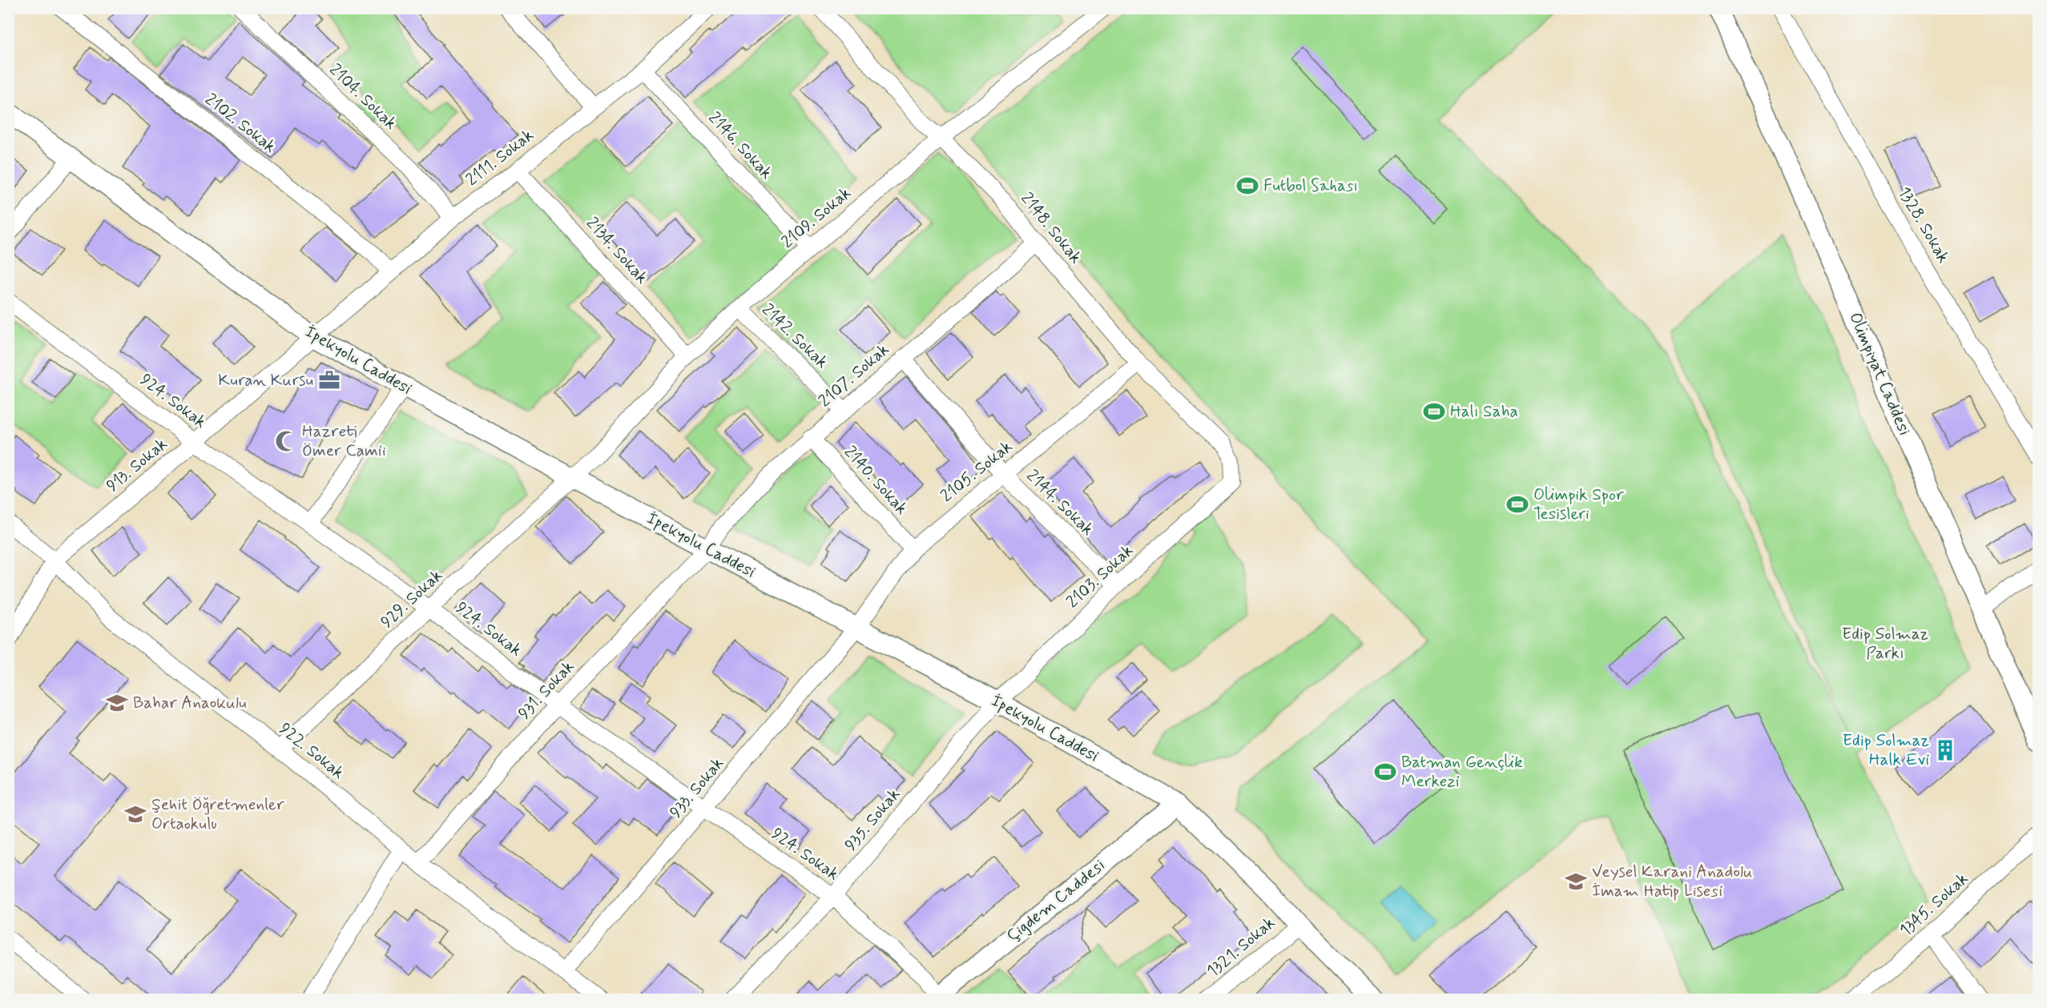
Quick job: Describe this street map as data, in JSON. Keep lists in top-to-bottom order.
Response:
{
  "streets": {
    "street": [
      "2104. Sokak",
      "2102. Sokak",
      "2146. Sokak",
      "2111. Sokak",
      "2109. Sokak",
      "1328. Sokak",
      "2148. Sokak",
      "2134. Sokak",
      "2142. Sokak",
      "İpekyolu Caddesi",
      "Olimpiyat Caddesi",
      "2107. Sokak",
      "924. Sokak",
      "913. Sokak",
      "2105. Sokak",
      "2140. Sokak",
      "2144. Sokak",
      "2103. Sokak",
      "929. Sokak",
      "931. Sokak",
      "922. Sokak",
      "933. Sokak",
      "935. Sokak",
      "Çigdem Caddesi",
      "1345. Sokak",
      "1321. Sokak"
    ]
  },
  "crossings": [
    ["2104. Sokak", "2111. Sokak"],
    ["2102. Sokak", "2111. Sokak"],
    ["2146. Sokak", "2111. Sokak"],
    ["2146. Sokak", "2109. Sokak"],
    ["2111. Sokak", "2134. Sokak"],
    ["2111. Sokak", "İpekyolu Caddesi"],
    ["2111. Sokak", "913. Sokak"],
    ["2109. Sokak", "2148. Sokak"],
    ["2109. Sokak", "2134. Sokak"],
    ["2109. Sokak", "2142. Sokak"],
    ["2109. Sokak", "İpekyolu Caddesi"],
    ["2109. Sokak", "929. Sokak"],
    ["2148. Sokak", "2107. Sokak"],
    ["2148. Sokak", "2105. Sokak"],
    ["2148. Sokak", "2103. Sokak"],
    ["2142. Sokak", "2107. Sokak"],
    ["İpekyolu Caddesi", "2107. Sokak"],
    ["İpekyolu Caddesi", "913. Sokak"],
    ["İpekyolu Caddesi", "2105. Sokak"],
    ["İpekyolu Caddesi", "2103. Sokak"],
    ["İpekyolu Caddesi", "929. Sokak"],
    ["İpekyolu Caddesi", "931. Sokak"],
    ["İpekyolu Caddesi", "933. Sokak"],
    ["İpekyolu Caddesi", "935. Sokak"],
    ["İpekyolu Caddesi", "Çigdem Caddesi"],
    ["İpekyolu Caddesi", "1321. Sokak"],
    ["2107. Sokak", "2140. Sokak"],
    ["2107. Sokak", "2144. Sokak"],
    ["2107. Sokak", "931. Sokak"],
    ["924. Sokak", "913. Sokak"],
    ["924. Sokak", "929. Sokak"],
    ["924. Sokak", "931. Sokak"],
    ["924. Sokak", "933. Sokak"],
    ["924. Sokak", "935. Sokak"],
    ["924. Sokak", "Çigdem Caddesi"],
    ["913. Sokak", "922. Sokak"],
    ["2105. Sokak", "2140. Sokak"],
    ["2105. Sokak", "2144. Sokak"],
    ["2105. Sokak", "933. Sokak"],
    ["2144. Sokak", "2103. Sokak"],
    ["2103. Sokak", "935. Sokak"],
    ["929. Sokak", "922. Sokak"],
    ["931. Sokak", "922. Sokak"],
    ["922. Sokak", "933. Sokak"]
  ],
  "parks": ["Edip Solmaz Parkı"],
  "places": {
    "sports": [
      "Futbol Sahası",
      "Halı Saha",
      "Olimpik Spor Tesisleri",
      "Batman Gençlik Merkezi"
    ],
    "office": ["Kuran Kursu"],
    "mosque": ["Hazreti Ömer Camii"],
    "school or university": ["Bahar Anaokulu", "Şehit Öğretmenler Ortaokulu", "Veysel Karani Anadolu İmam Hatip Lisesi"],
    "building": ["Edip Solmaz Halk Evi"]
  }
}
